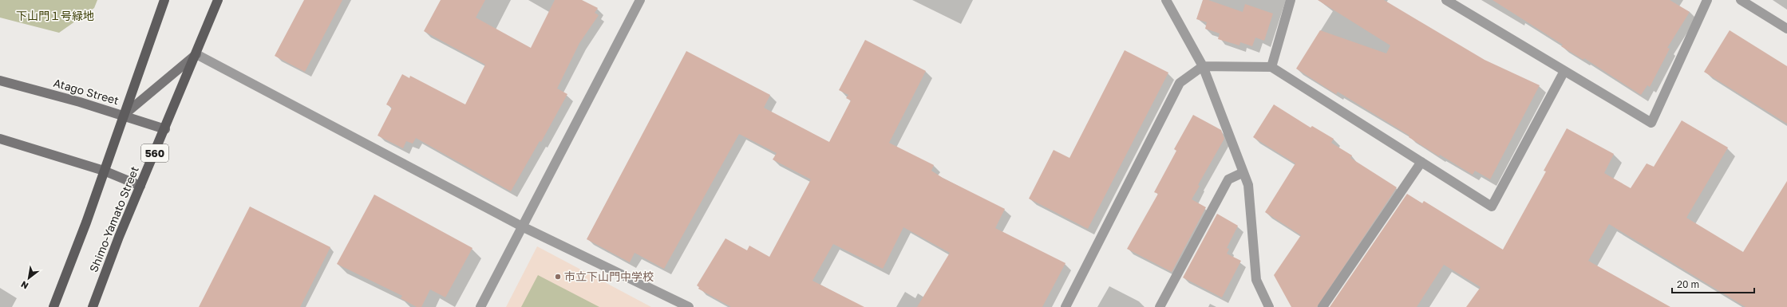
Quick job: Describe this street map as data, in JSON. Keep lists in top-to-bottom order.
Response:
{
  "streets": {
    "main road": ["560", "Shimo-Yamato Street"],
    "street": ["Atago Street"]
  },
  "crossings": [
    ["Atago Street", "Shimo-Yamato Street"]
  ],
  "parks": ["下山門１号緑地"],
  "places": ["市立下山門中学校"],
  "scale_bar": "20 m",
  "north": "bottom left"
}
